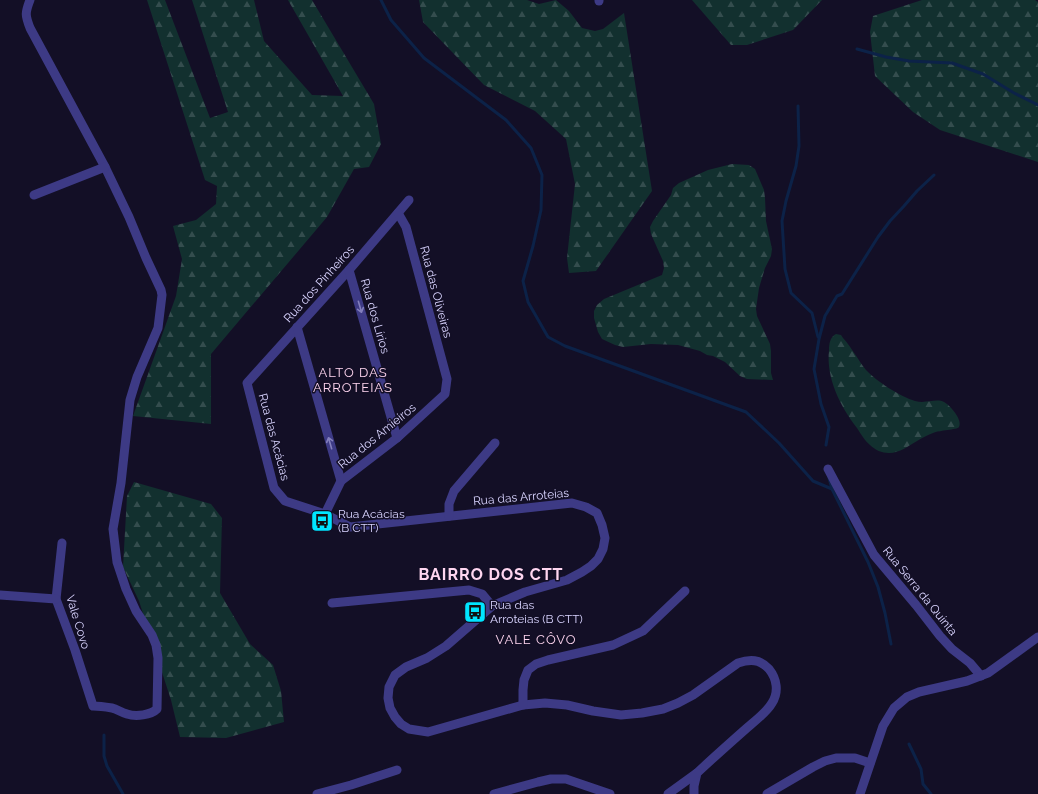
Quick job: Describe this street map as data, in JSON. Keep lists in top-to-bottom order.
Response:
{
  "streets": {
    "street": [
      "Rua dos Pinheiros",
      "Rua das Oliveiras",
      "Rua dos Lírios",
      "Rua dos Amieiros",
      "Rua das Acácias",
      "Rua das Arroteias",
      "Rua Serra da Quinta",
      "Vale Covo"
    ]
  },
  "crossings": [
    ["Rua dos Pinheiros", "Rua das Oliveiras"],
    ["Rua dos Pinheiros", "Rua dos Lírios"],
    ["Rua dos Pinheiros", "Rua das Acácias"],
    ["Rua das Oliveiras", "Rua dos Amieiros"],
    ["Rua dos Lírios", "Rua dos Amieiros"],
    ["Rua dos Amieiros", "Rua das Acácias"],
    ["Rua dos Amieiros", "Rua das Arroteias"],
    ["Rua das Acácias", "Rua das Arroteias"]
  ],
  "districts": ["ALTO DAS ARROTEIAS", "BAIRRO DOS CTT", "VALE CÔVO"],
  "places": {
    "bus stop": ["Rua Acácias (B CTT)", "Rua das Arroteias (B CTT)"]
  }
}
